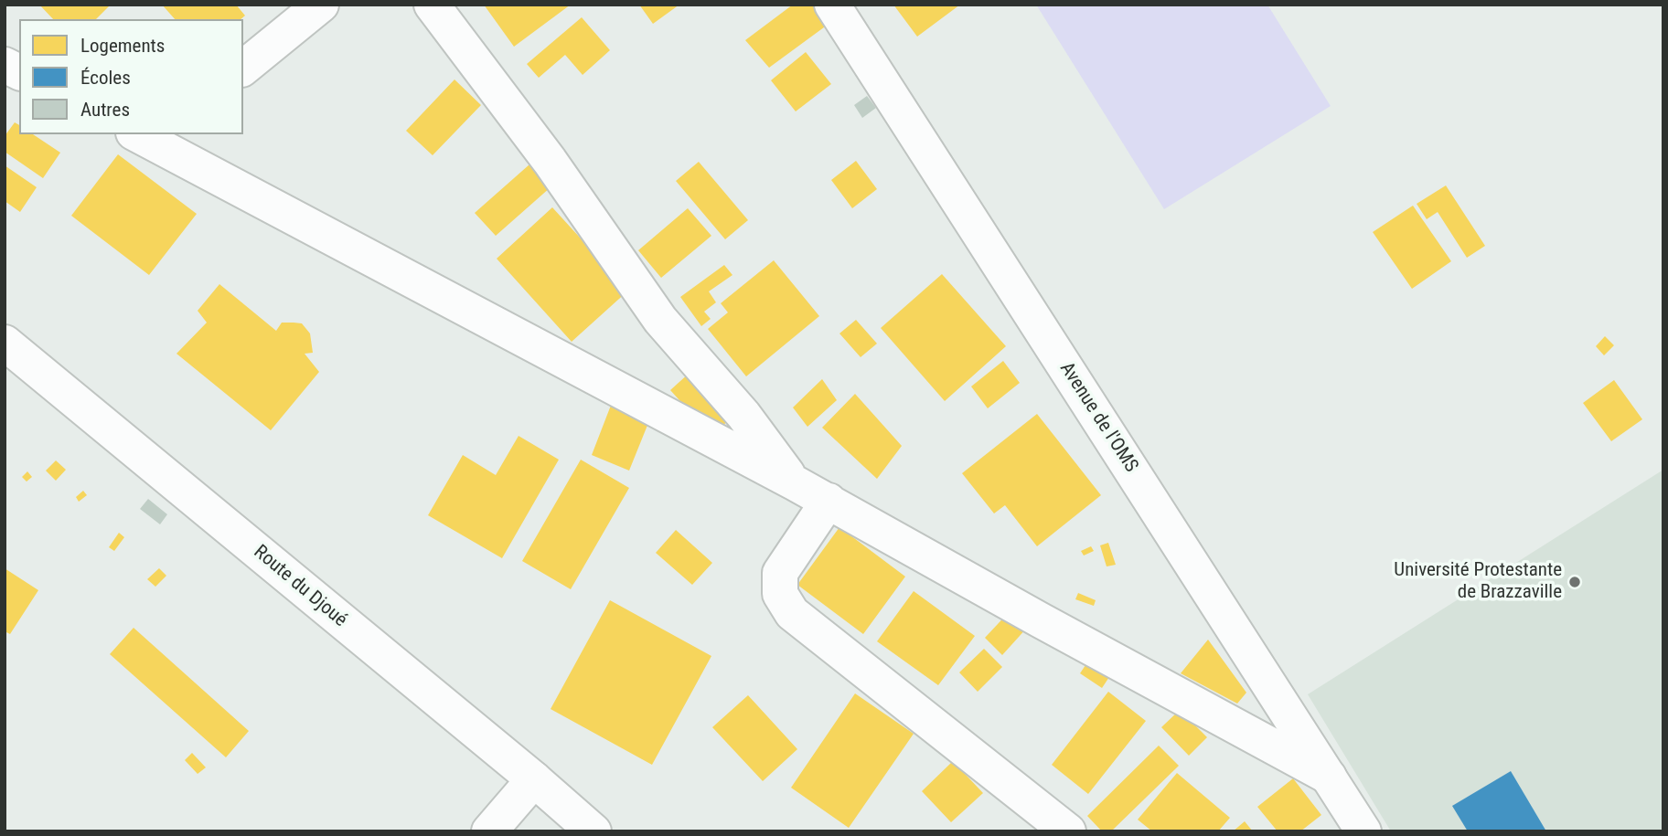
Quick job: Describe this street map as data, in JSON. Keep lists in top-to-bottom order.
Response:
{
  "streets": {
    "street": ["Avenue de l'OMS", "Route du Djoué"]
  },
  "places": ["Université Protestante de Brazzaville"],
  "legend": ["Logements", "Écoles", "Autres"]
}
